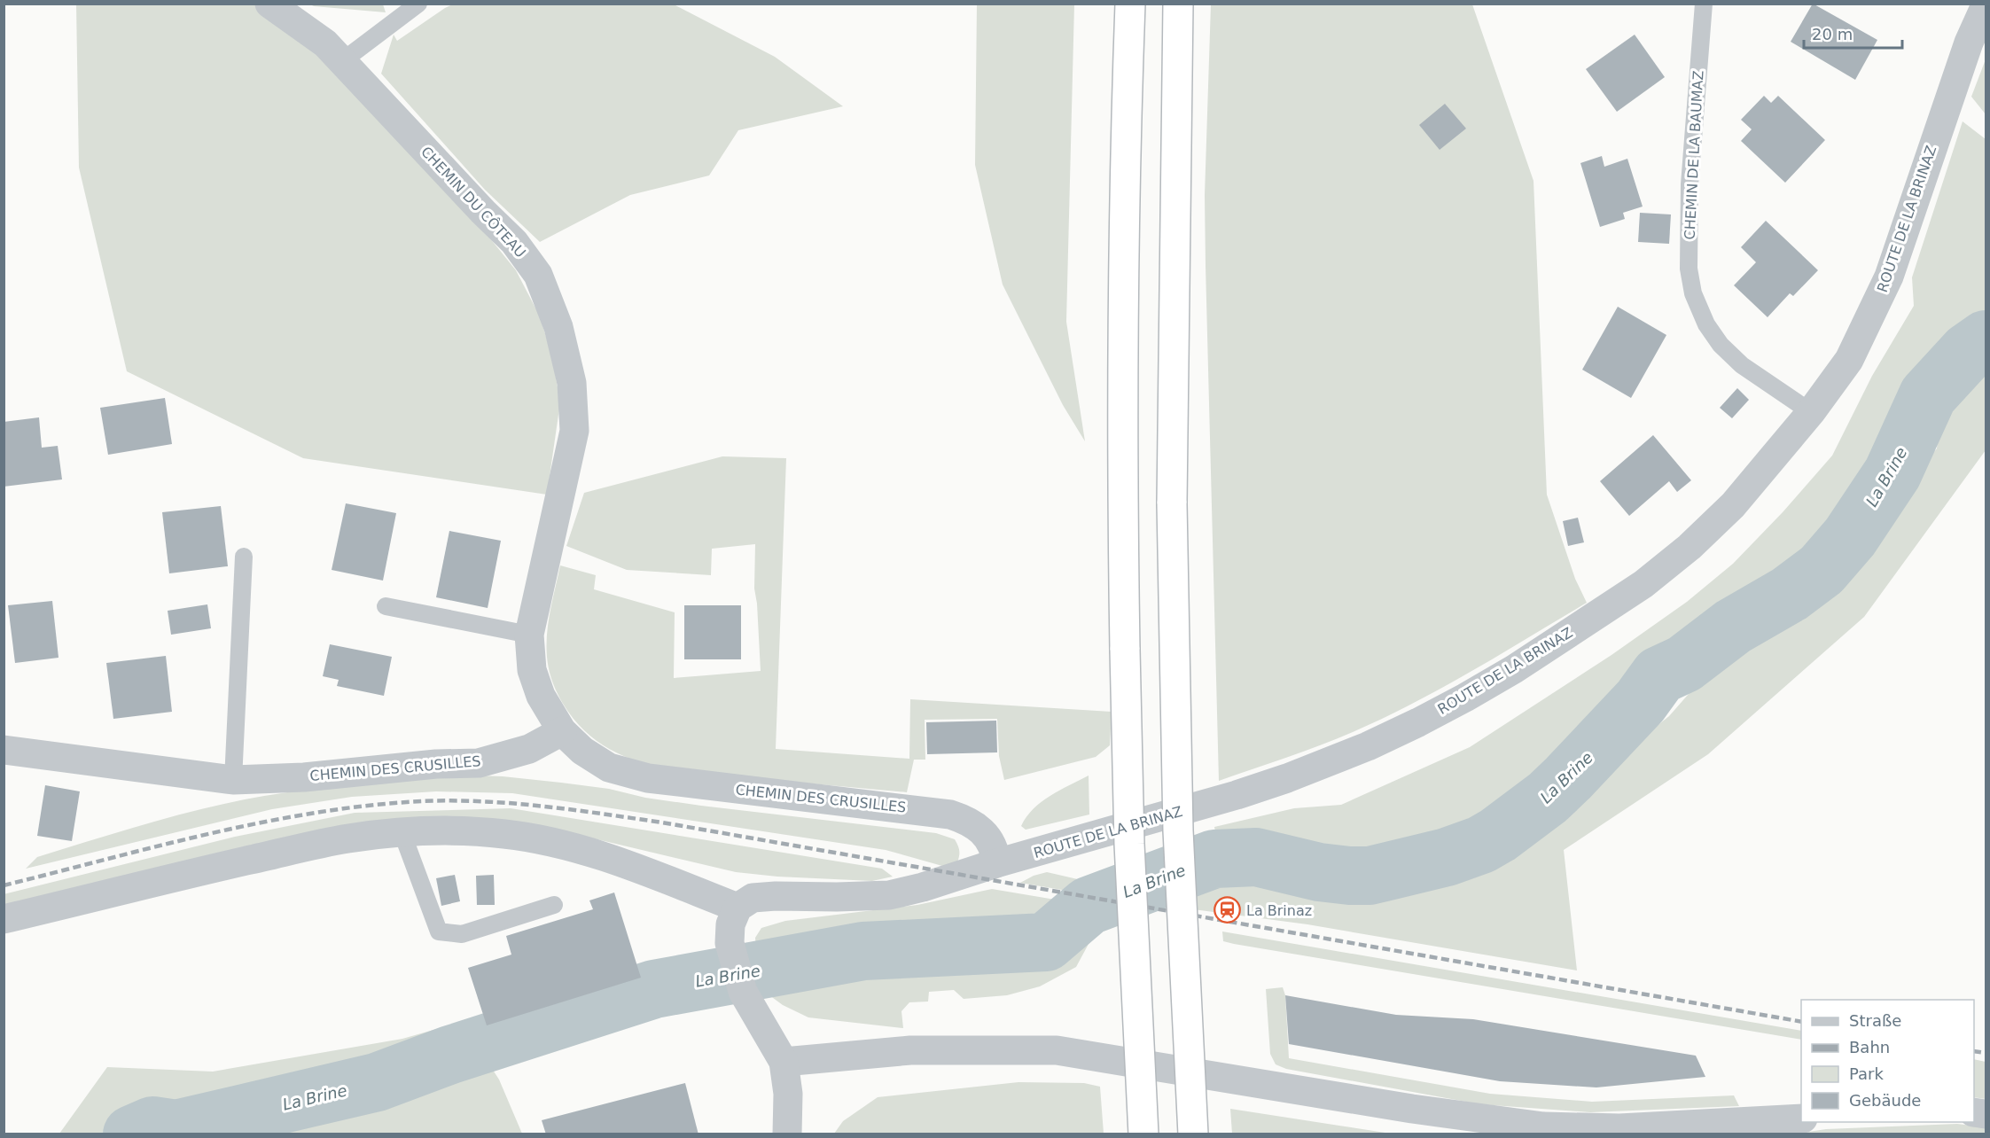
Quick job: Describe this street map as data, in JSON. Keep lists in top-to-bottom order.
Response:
{
  "streets": {
    "street": ["CHEMIN DU CÔTEAU", "ROUTE DE LA BRINAZ", "CHEMIN DES CRUSILLES"],
    "lane": ["CHEMIN DE LA BAUMAZ"]
  },
  "crossings": [
    ["CHEMIN DE LA BAUMAZ", "ROUTE DE LA BRINAZ"],
    ["CHEMIN DU CÔTEAU", "CHEMIN DES CRUSILLES"],
    ["ROUTE DE LA BRINAZ", "CHEMIN DES CRUSILLES"]
  ],
  "water": ["La Brine"],
  "places": {
    "station": ["La Brinaz"]
  },
  "legend": [
    "Straße",
    "Bahn",
    "Park",
    "Gebäude"
  ],
  "scale_bar": "20 m"
}
